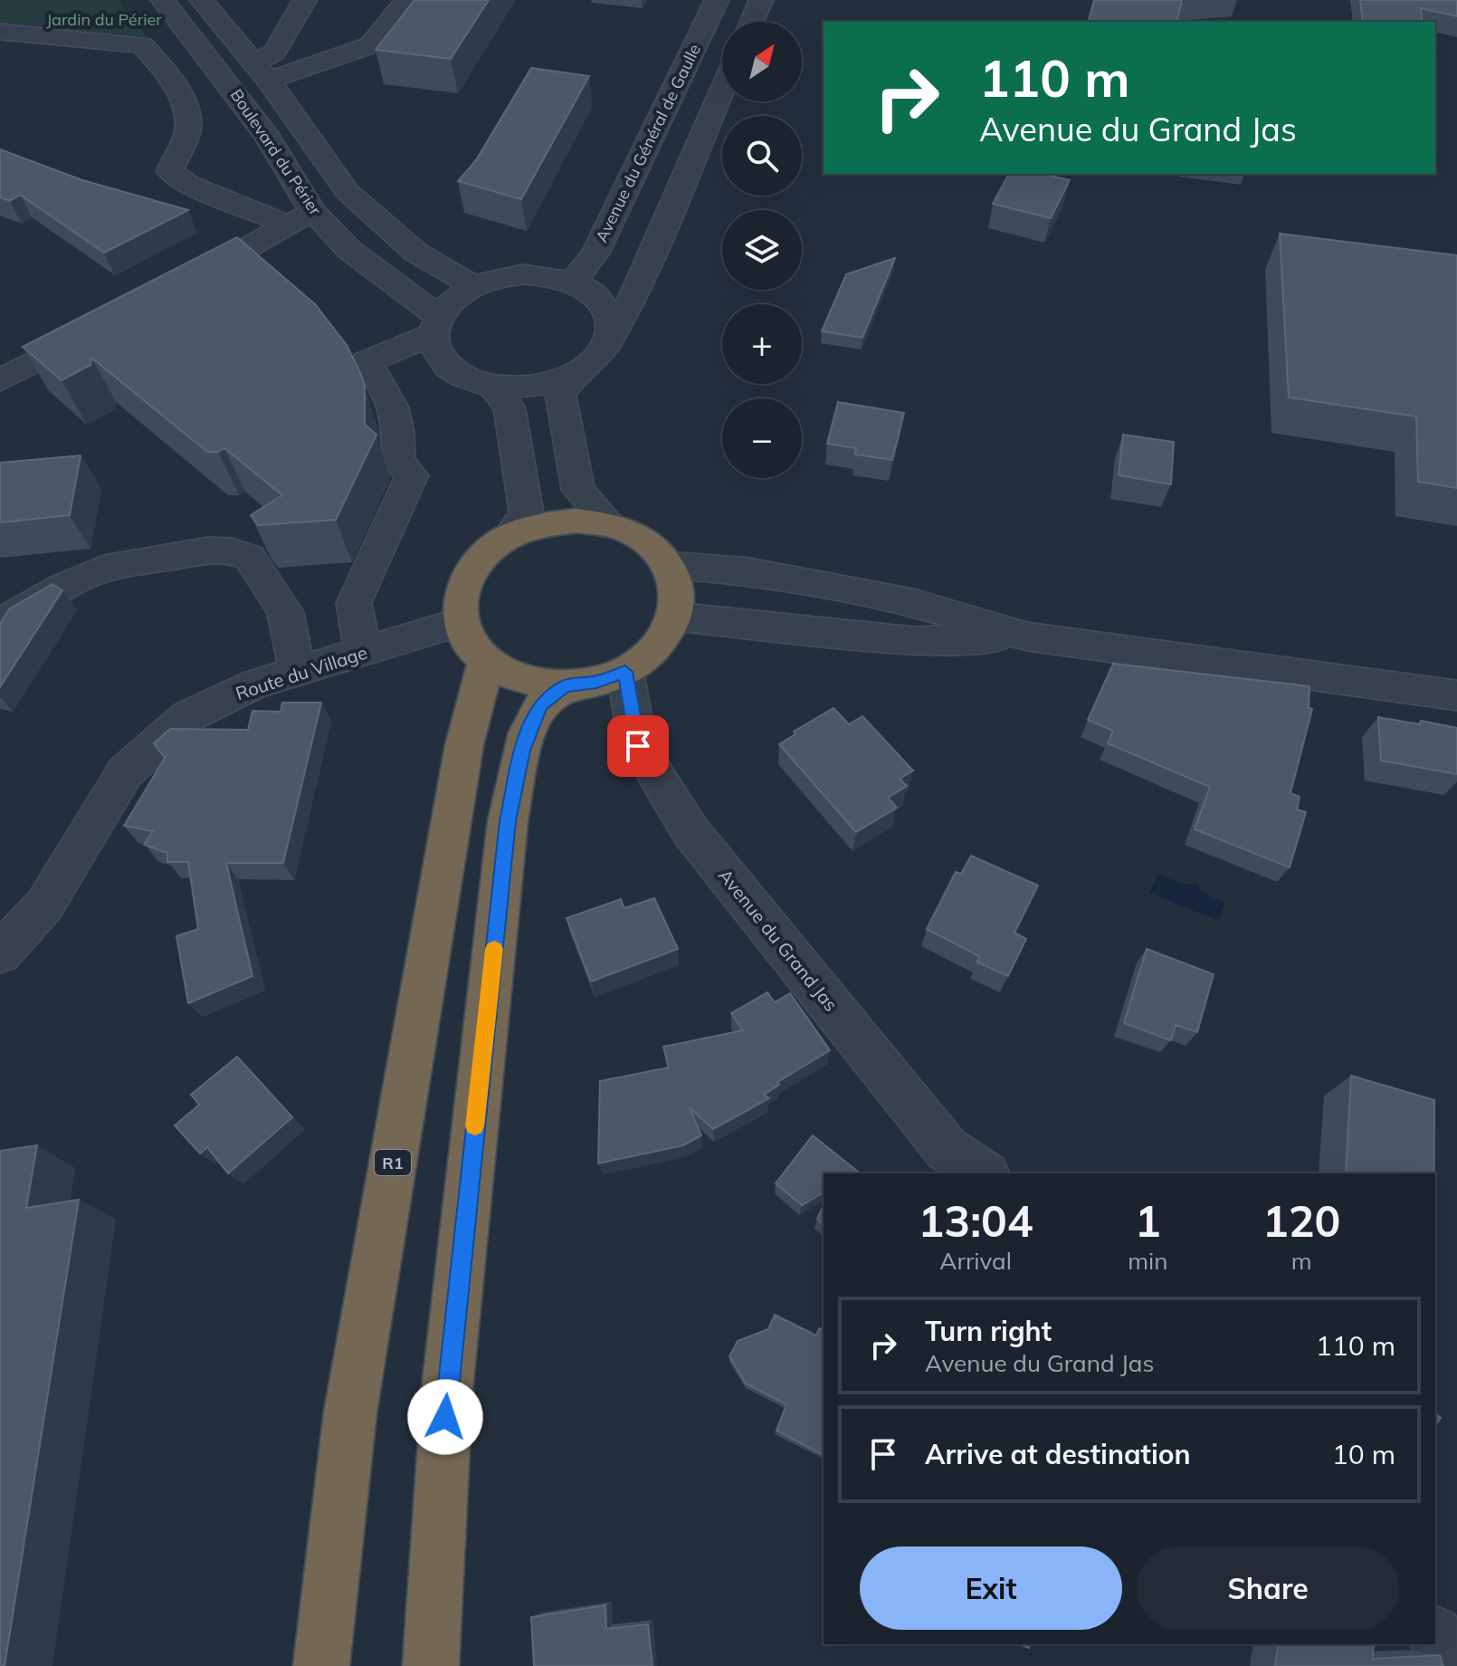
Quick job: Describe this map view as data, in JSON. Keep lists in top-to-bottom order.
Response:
{
  "streets": {
    "highway": ["R1"],
    "street": [
      "Avenue du Général de Gaulle",
      "Boulevard du Périer",
      "Route du Village",
      "Avenue du Grand Jas"
    ]
  },
  "crossings": [
    ["Avenue du Général de Gaulle", "Boulevard du Périer"],
    ["Route du Village", "Avenue du Grand Jas"],
    ["Route du Village", "R1"],
    ["Avenue du Grand Jas", "R1"]
  ],
  "parks": ["Jardin du Périer"],
  "north": "top right",
  "page": {
    "map_buttons": ["+", "−"],
    "turn": ["110 m", "Avenue du Grand Jas"],
    "eta": [
      "13:04",
      "Arrival",
      "1",
      "min",
      "120",
      "m"
    ],
    "list": [
      {
        "name": "Turn right",
        "note": "Avenue du Grand Jas",
        "value": "110 m"
      },
      {
        "name": "Arrive at destination",
        "value": "10 m"
      }
    ],
    "buttons": ["Exit", "Share"]
  }
}
